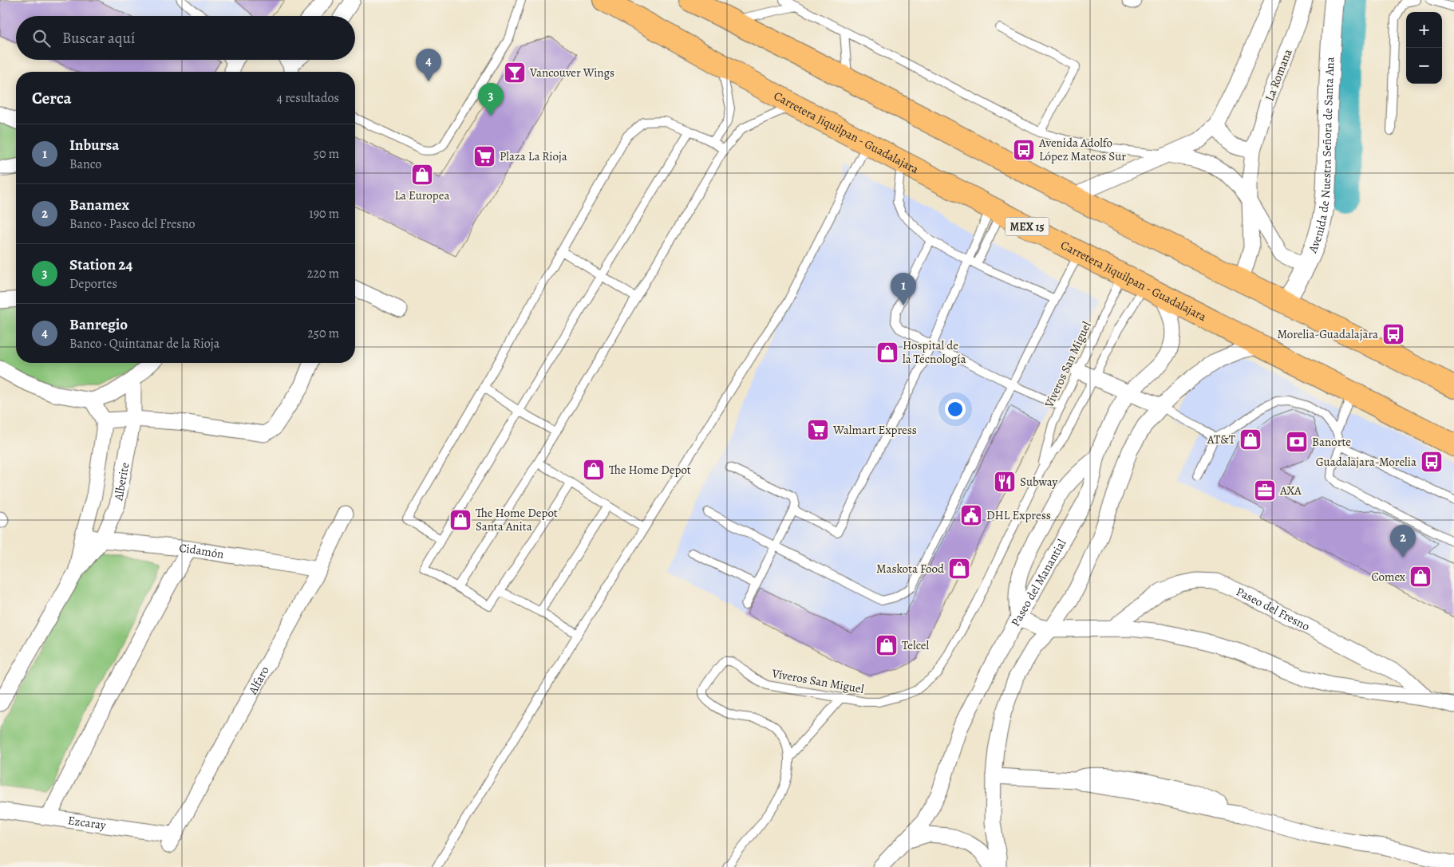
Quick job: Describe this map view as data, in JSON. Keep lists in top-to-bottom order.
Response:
{
  "streets": {
    "highway": ["Carretera Jiquilpan - Guadalajara", "MEX 15"],
    "street": [
      "La Romana",
      "Avenida de Nuestra Señora de Santa Ana",
      "Alberite",
      "Cidamón",
      "Paseo del Manantial",
      "Paseo del Fresno",
      "Alfaro",
      "Ezcaray"
    ],
    "lane": ["Víveros San Miguel"]
  },
  "crossings": [
    ["Carretera Jiquilpan - Guadalajara", "Víveros San Miguel"],
    ["Carretera Jiquilpan - Guadalajara", "Paseo del Manantial"],
    ["Víveros San Miguel", "Paseo del Manantial"],
    ["Alberite", "Cidamón"],
    ["Cidamón", "Alfaro"],
    ["Paseo del Manantial", "Paseo del Fresno"],
    ["Alfaro", "Ezcaray"]
  ],
  "places": {
    "bar": ["Vancouver Wings"],
    "bus stop": ["Avenida Adolfo López Mateos Sur", "Morelia-Guadalajara", "Guadalajara-Morelia"],
    "supermarket": ["Plaza La Rioja", "Walmart Express"],
    "shop": [
      "La Europea",
      "Hospital de la Tecnología",
      "AT&T",
      "The Home Depot",
      "The Home Depot Santa Anita",
      "Maskota Food",
      "Comex",
      "Telcel"
    ],
    "bank": ["Banorte"],
    "restaurant": ["Subway"],
    "office": ["AXA"],
    "public building": ["DHL Express"]
  },
  "page": {
    "map_buttons": ["+", "−"],
    "search": "Buscar aquí",
    "pins": [
      "4",
      "3",
      "1",
      "2"
    ],
    "heading": ["Cerca", "4 resultados"],
    "list": [
      {
        "mark": "1",
        "name": "Inbursa",
        "note": "Banco",
        "value": "50 m"
      },
      {
        "mark": "2",
        "name": "Banamex",
        "note": "Banco · Paseo del Fresno",
        "value": "190 m"
      },
      {
        "mark": "3",
        "name": "Station 24",
        "note": "Deportes",
        "value": "220 m"
      },
      {
        "mark": "4",
        "name": "Banregio",
        "note": "Banco · Quintanar de la Rioja",
        "value": "250 m"
      }
    ]
  }
}
